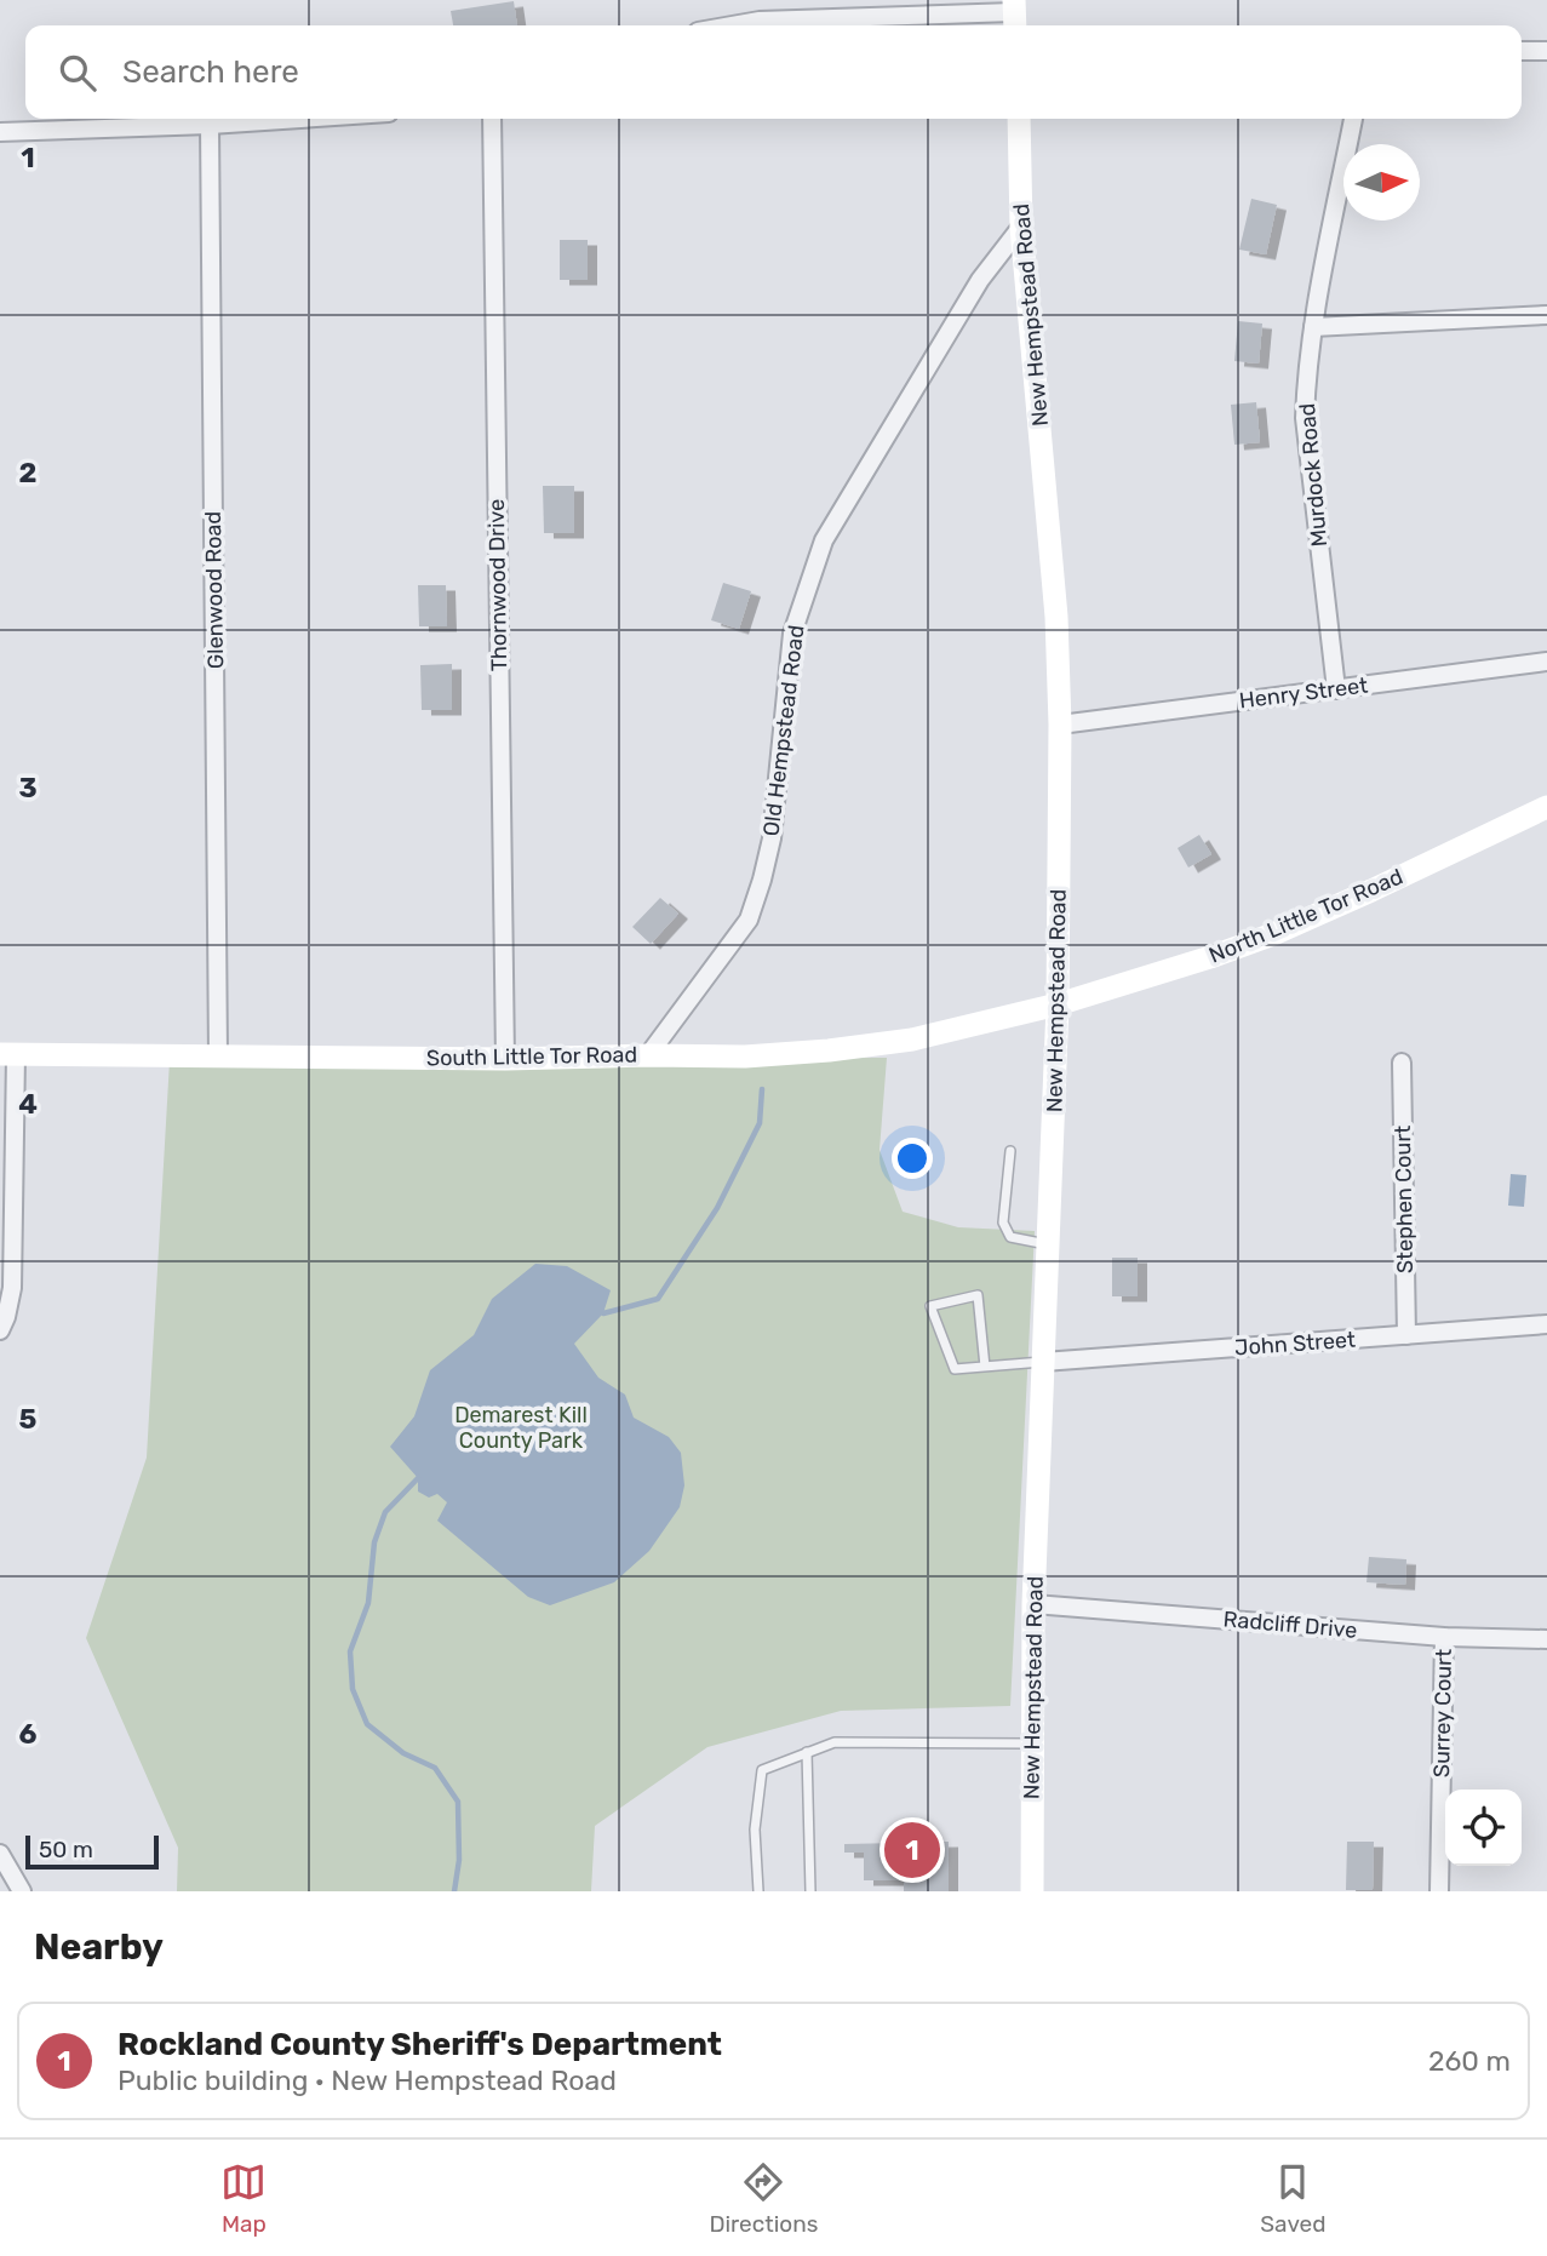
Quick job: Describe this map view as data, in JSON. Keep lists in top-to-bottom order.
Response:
{
  "streets": {
    "street": [
      "New Hempstead Road",
      "Murdock Road",
      "Thornwood Drive",
      "Glenwood Road",
      "Henry Street",
      "Old Hempstead Road",
      "North Little Tor Road",
      "South Little Tor Road",
      "Stephen Court",
      "John Street",
      "Radcliff Drive",
      "Surrey Court"
    ]
  },
  "crossings": [
    ["New Hempstead Road", "Henry Street"],
    ["New Hempstead Road", "Old Hempstead Road"],
    ["New Hempstead Road", "North Little Tor Road"],
    ["New Hempstead Road", "South Little Tor Road"],
    ["New Hempstead Road", "John Street"],
    ["New Hempstead Road", "Radcliff Drive"],
    ["Murdock Road", "Henry Street"],
    ["Thornwood Drive", "South Little Tor Road"],
    ["Glenwood Road", "South Little Tor Road"],
    ["Old Hempstead Road", "South Little Tor Road"],
    ["North Little Tor Road", "South Little Tor Road"],
    ["Stephen Court", "John Street"],
    ["Radcliff Drive", "Surrey Court"]
  ],
  "parks": ["Demarest Kill County Park"],
  "scale_bar": "50 m",
  "north": "right",
  "page": {
    "search": "Search here",
    "pins": "1",
    "scale": "50 m",
    "heading": "Nearby",
    "list": [
      {
        "mark": "1",
        "name": "Rockland County Sheriff's Department",
        "note": "Public building · New Hempstead Road",
        "value": "260 m"
      }
    ],
    "nav": ["Map", "Directions", "Saved"]
  },
  "grid": {
    "rows": [
      "1",
      "2",
      "3",
      "4",
      "5",
      "6"
    ]
  }
}
